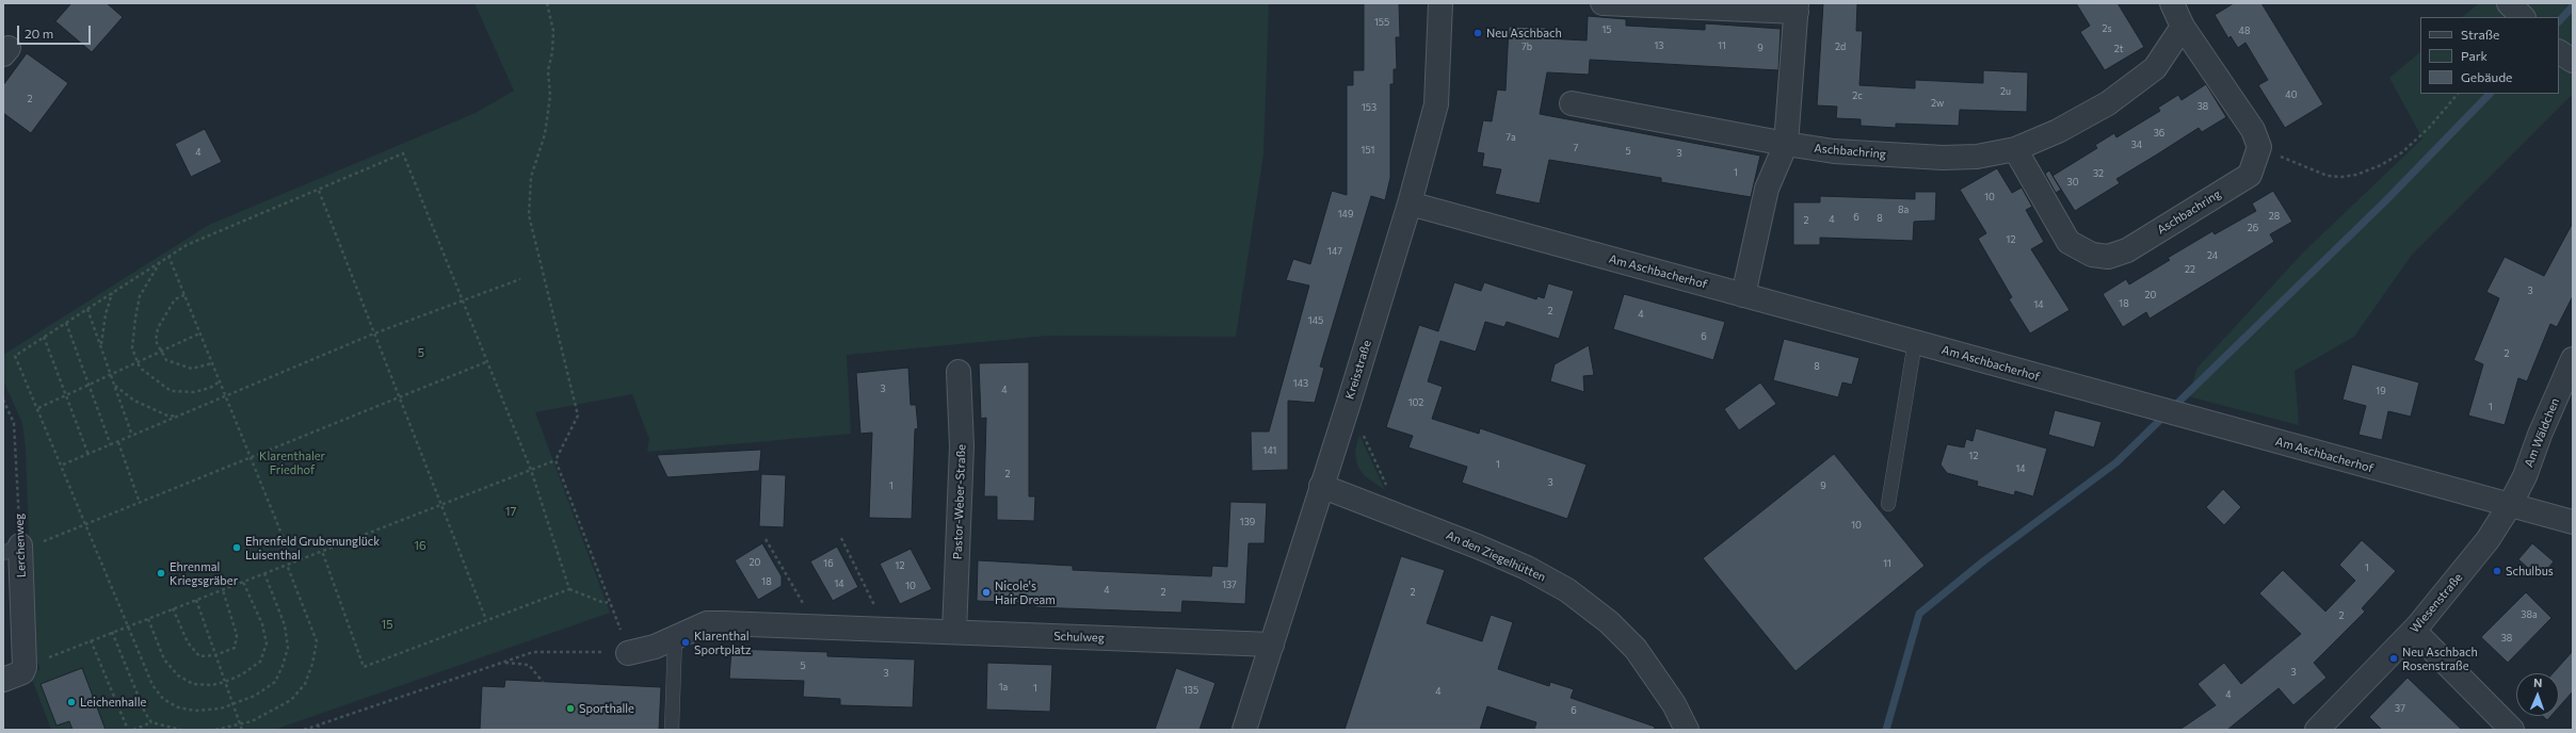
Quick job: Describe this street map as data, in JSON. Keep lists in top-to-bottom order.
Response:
{
  "streets": {
    "street": [
      "Aschbachring",
      "Am Aschbacherhof",
      "Kreisstraße",
      "Am Wäldchen",
      "Pastor-Weber-Straße",
      "Lerchenweg",
      "An den Ziegelhütten",
      "Wiesenstraße",
      "Schulweg"
    ]
  },
  "crossings": [
    ["Am Aschbacherhof", "Kreisstraße"],
    ["Am Aschbacherhof", "Am Wäldchen"],
    ["Am Aschbacherhof", "Wiesenstraße"],
    ["Kreisstraße", "An den Ziegelhütten"],
    ["Kreisstraße", "Schulweg"],
    ["Am Wäldchen", "Wiesenstraße"],
    ["Pastor-Weber-Straße", "Schulweg"]
  ],
  "parks": [
    "5",
    "Klarenthaler Friedhof",
    "17",
    "16",
    "15"
  ],
  "places": [
    "Neu Aschbach",
    "Ehrenfeld Grubenunglück Luisenthal",
    "Schulbus",
    "Ehrenmal Kriegsgräber",
    "Nicole's Hair Dream",
    "Klarenthal Sportplatz",
    "Neu Aschbach Rosenstraße",
    "Leichenhalle",
    "Sporthalle"
  ],
  "house_numbers": [
    "155",
    "2s",
    "15",
    "48",
    "13",
    "11",
    "7b",
    "2d",
    "9",
    "2t",
    "2u",
    "40",
    "2c",
    "2",
    "2w",
    "38",
    "153",
    "36",
    "7a",
    "34",
    "7",
    "151",
    "5",
    "4",
    "3",
    "1",
    "32",
    "30",
    "10",
    "8a",
    "149",
    "28",
    "6",
    "8",
    "4",
    "2",
    "26",
    "12",
    "147",
    "24",
    "22",
    "3",
    "20",
    "18",
    "14",
    "2",
    "4",
    "145",
    "6",
    "2",
    "8",
    "143",
    "3",
    "4",
    "19",
    "102",
    "1",
    "141",
    "12",
    "1",
    "14",
    "2",
    "3",
    "1",
    "9",
    "139",
    "10",
    "20",
    "16",
    "11",
    "12",
    "1",
    "18",
    "14",
    "137",
    "10",
    "4",
    "2",
    "2",
    "38a",
    "2",
    "38",
    "5",
    "3",
    "3",
    "1a",
    "1",
    "135",
    "4",
    "4",
    "37",
    "6"
  ],
  "legend": ["Straße", "Park", "Gebäude"],
  "scale_bar": "20 m",
  "north": "top"
}
